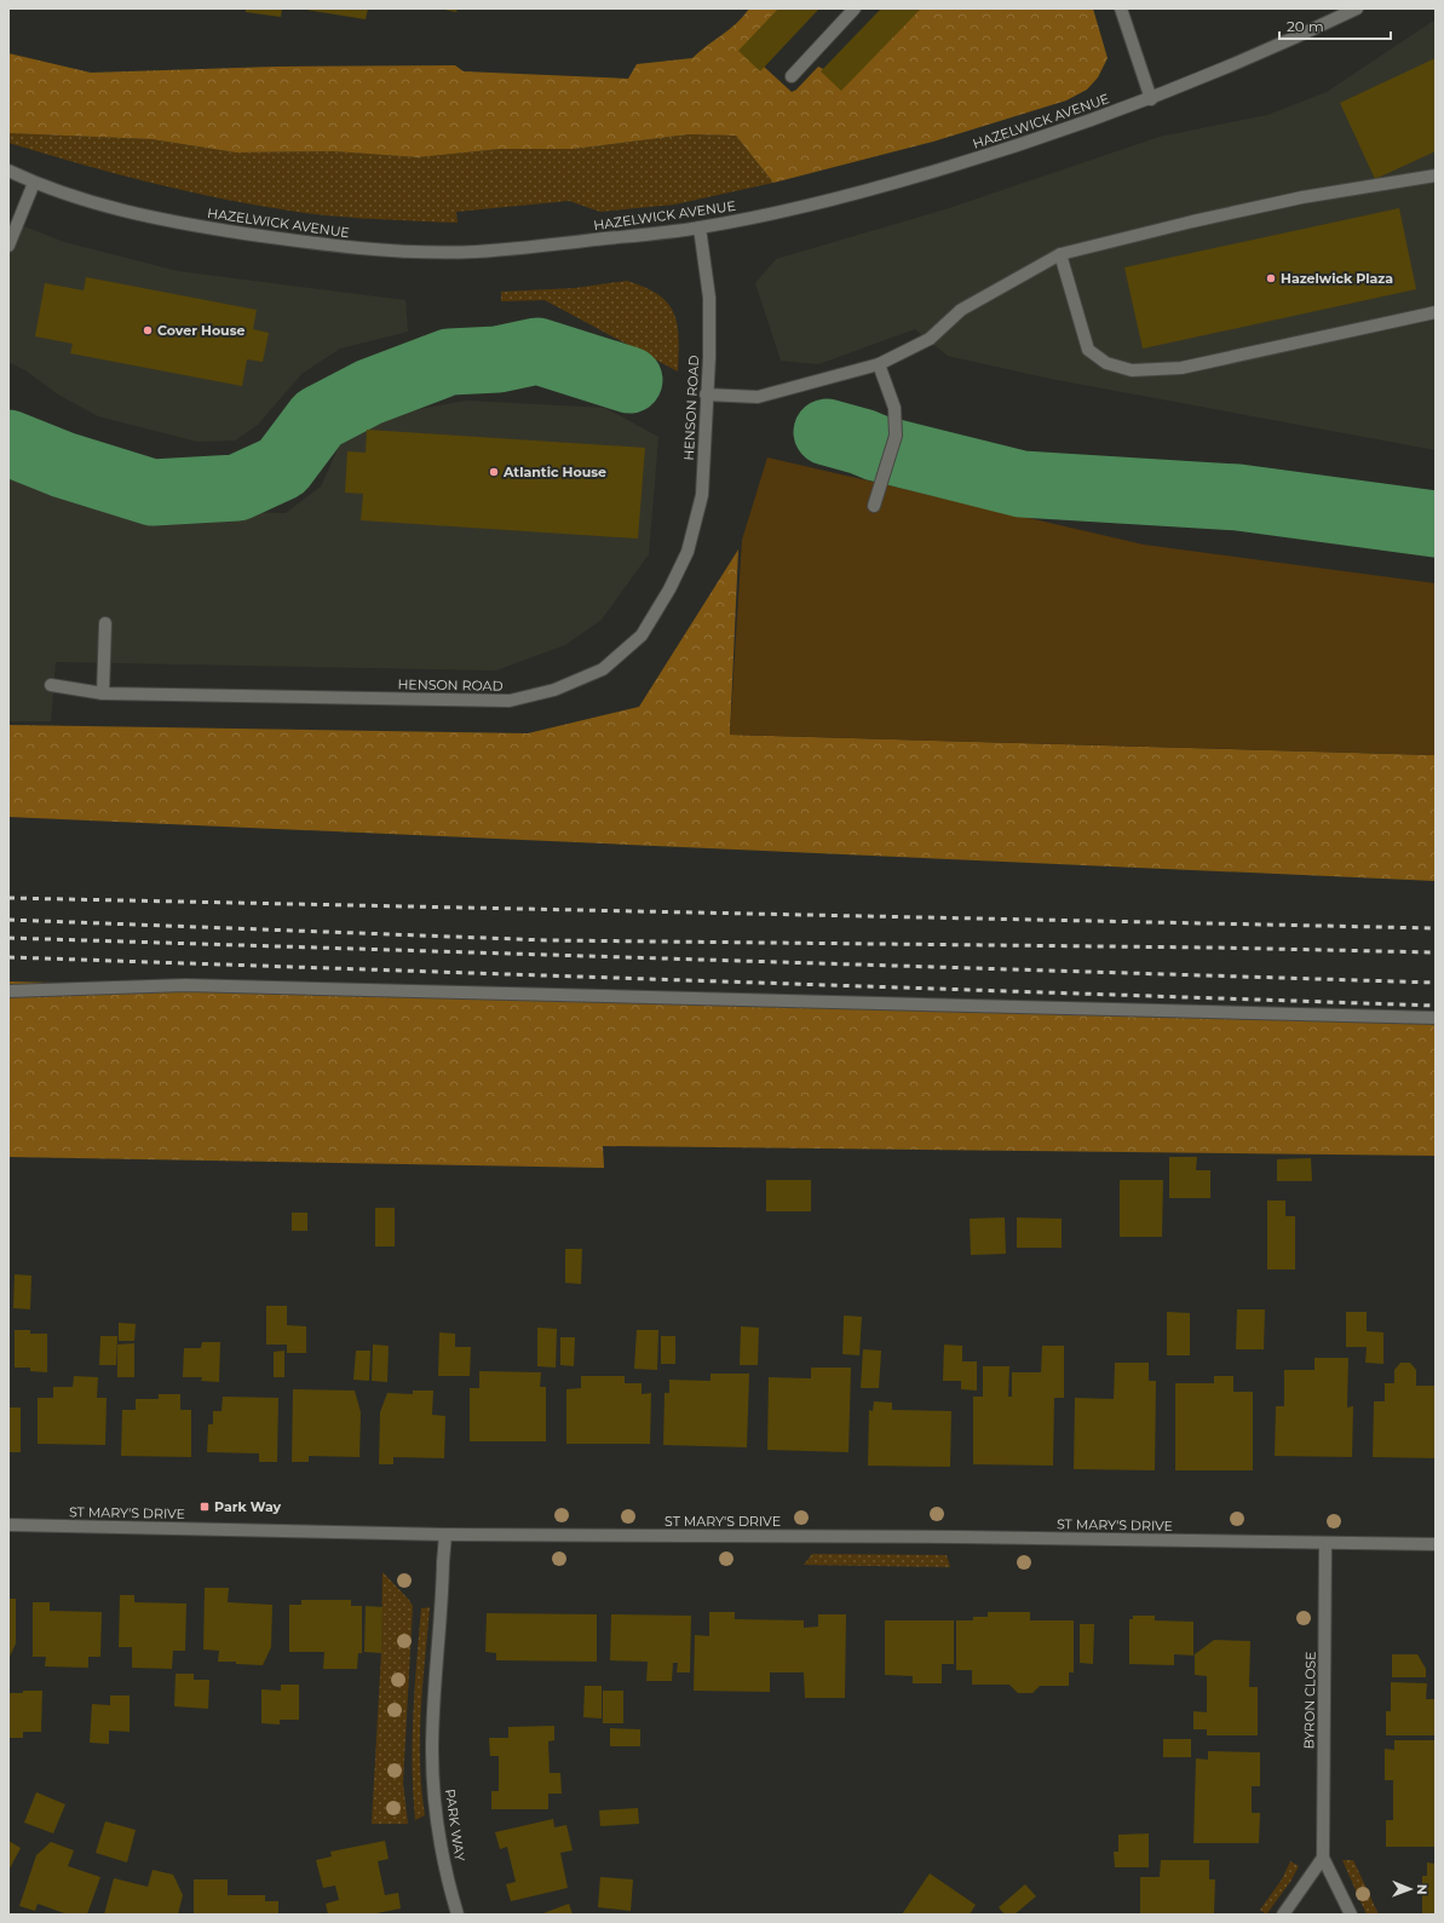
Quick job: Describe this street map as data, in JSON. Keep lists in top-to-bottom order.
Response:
{
  "streets": {
    "street": [
      "HAZELWICK AVENUE",
      "HENSON ROAD",
      "ST MARY'S DRIVE",
      "BYRON CLOSE",
      "PARK WAY"
    ]
  },
  "crossings": [
    ["HAZELWICK AVENUE", "HENSON ROAD"],
    ["ST MARY'S DRIVE", "BYRON CLOSE"],
    ["ST MARY'S DRIVE", "PARK WAY"]
  ],
  "places": {
    "other": ["Hazelwick Plaza", "Cover House", "Atlantic House"],
    "transit": ["Park Way"]
  },
  "scale_bar": "20 m",
  "north": "right"
}
